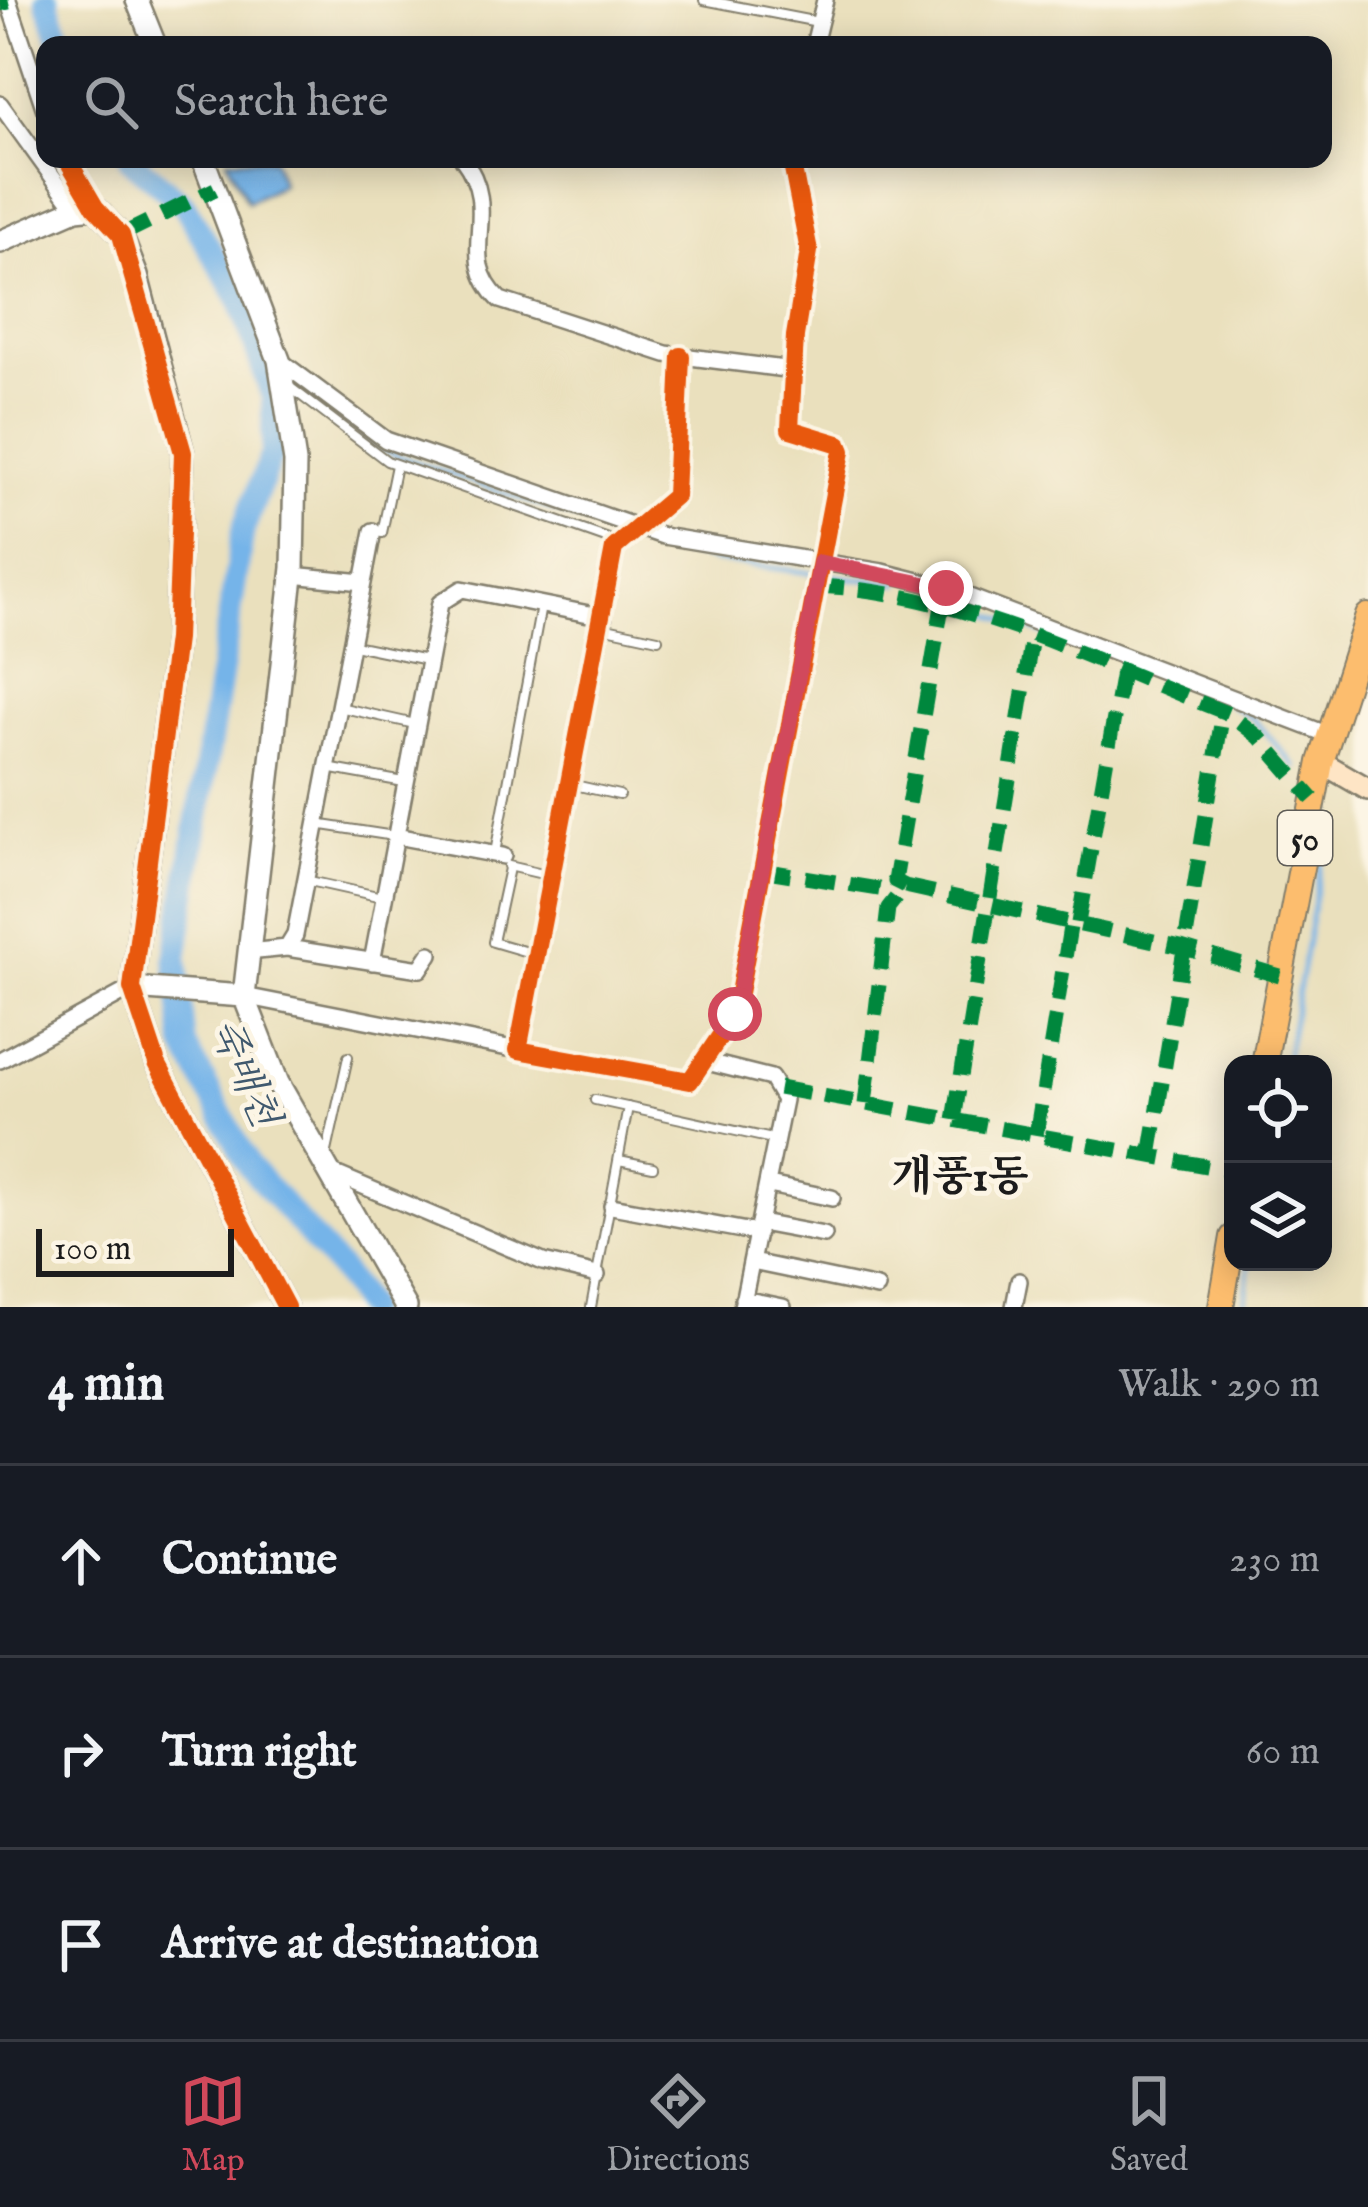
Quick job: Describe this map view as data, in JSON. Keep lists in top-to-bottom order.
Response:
{
  "streets": {
    "main road": ["50"]
  },
  "districts": ["개풍1동"],
  "water": ["죽배천"],
  "scale_bar": "100 m",
  "page": {
    "search": "Search here",
    "scale": "100 m",
    "heading": ["4 min", "Walk · 290 m"],
    "list": [
      ["Continue", "230 m"],
      ["Turn right", "60 m"],
      "Arrive at destination"
    ],
    "nav": ["Map", "Directions", "Saved"]
  }
}
